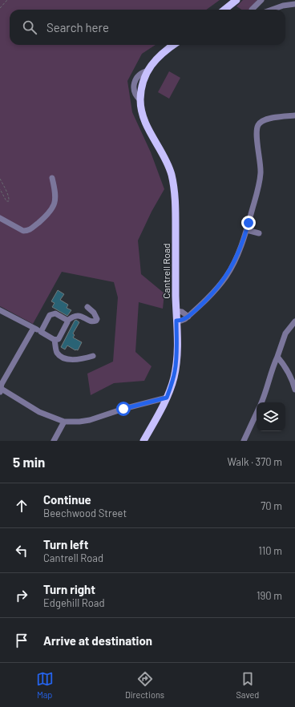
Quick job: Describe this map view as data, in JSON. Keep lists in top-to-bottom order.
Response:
{
  "streets": {
    "main road": ["Cantrell Road"]
  },
  "page": {
    "search": "Search here",
    "heading": ["5 min", "Walk · 370 m"],
    "list": [
      ["Continue", "Beechwood Street", "70 m"],
      ["Turn left", "Cantrell Road", "110 m"],
      ["Turn right", "Edgehill Road", "190 m"],
      "Arrive at destination"
    ],
    "nav": ["Map", "Directions", "Saved"]
  }
}
